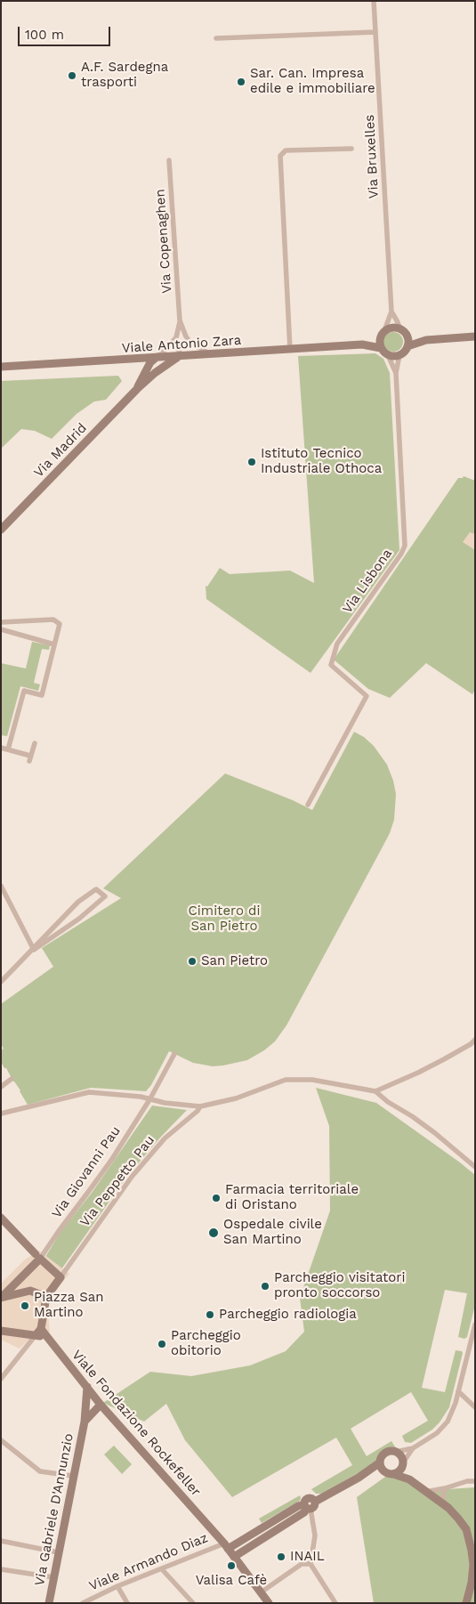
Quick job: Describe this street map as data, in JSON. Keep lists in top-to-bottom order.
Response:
{
  "streets": {
    "street": [
      "Via Bruxelles",
      "Via Copenaghen",
      "Viale Antonio Zara",
      "Via Madrid",
      "Via Lisbona",
      "Via Giovanni Pau",
      "Via Peppetto Pau",
      "Viale Fondazione Rockefeller",
      "Via Gabriele D'Annunzio",
      "Viale Armando Diaz"
    ]
  },
  "crossings": [
    ["Via Bruxelles", "Viale Antonio Zara"],
    ["Via Bruxelles", "Via Lisbona"],
    ["Via Copenaghen", "Viale Antonio Zara"],
    ["Via Copenaghen", "Via Madrid"],
    ["Viale Antonio Zara", "Via Madrid"],
    ["Viale Antonio Zara", "Via Lisbona"],
    ["Viale Fondazione Rockefeller", "Via Gabriele D'Annunzio"],
    ["Viale Fondazione Rockefeller", "Viale Armando Diaz"]
  ],
  "parks": ["Cimitero di San Pietro"],
  "places": [
    "A.F. Sardegna trasporti",
    "Sar. Can. Impresa edile e immobiliare",
    "Istituto Tecnico Industriale Othoca",
    "San Pietro",
    "Farmacia territoriale di Oristano",
    "Ospedale civile San Martino",
    "Parcheggio visitatori pronto soccorso",
    "Piazza San Martino",
    "Parcheggio radiologia",
    "Parcheggio obitorio",
    "INAIL",
    "Valisa Cafè"
  ],
  "scale_bar": "100 m"
}
